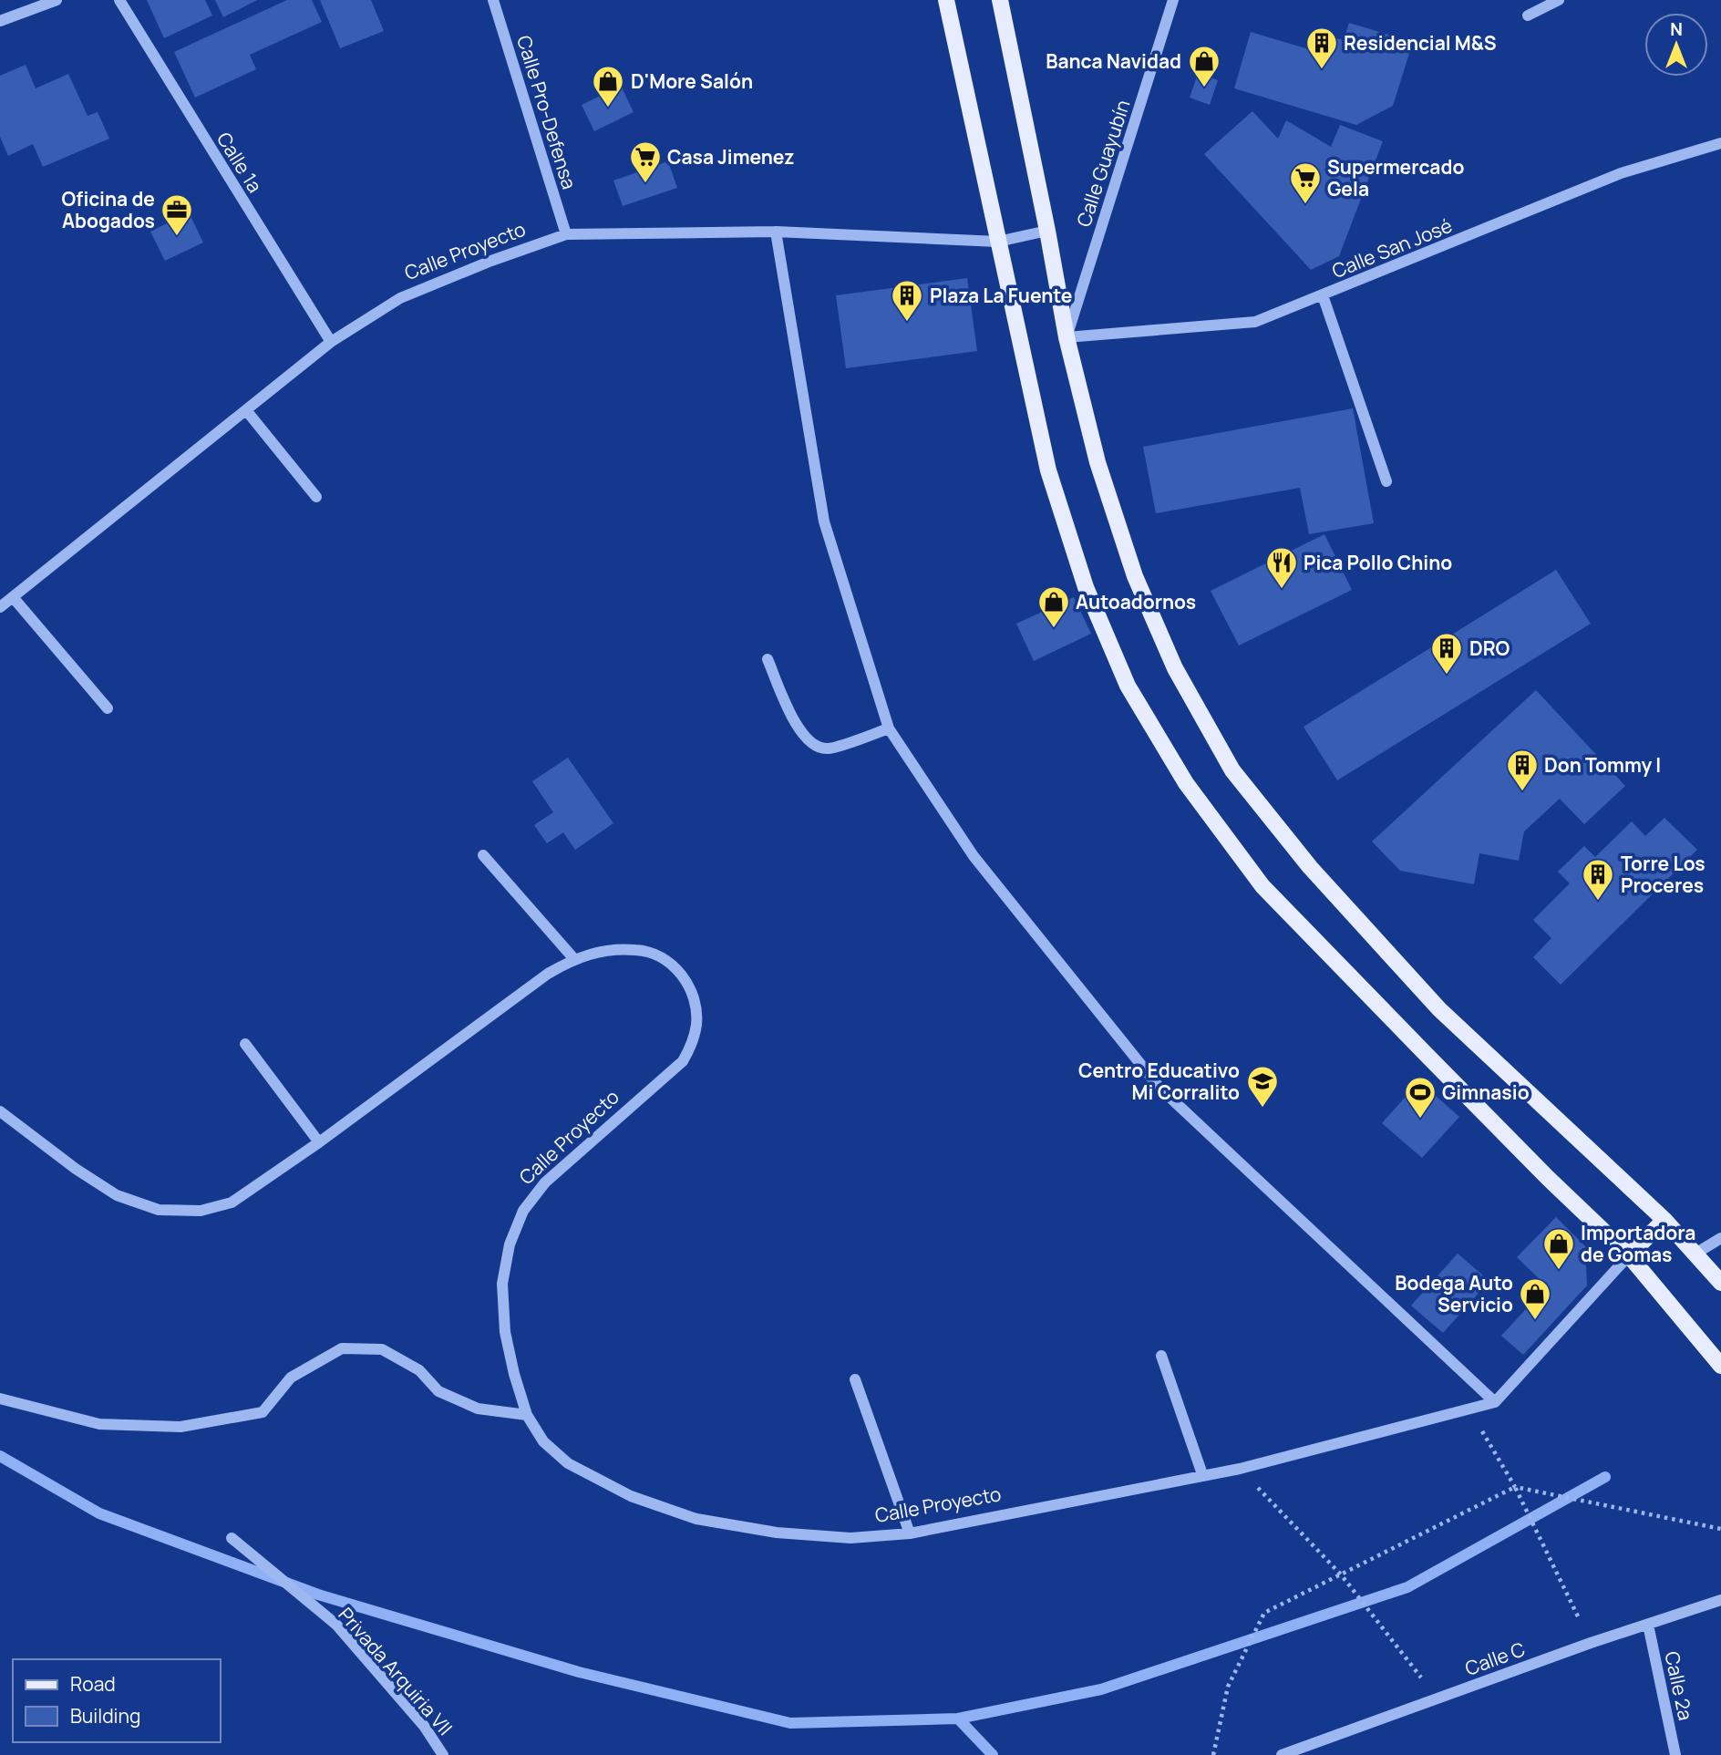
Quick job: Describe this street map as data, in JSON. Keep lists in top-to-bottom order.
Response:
{
  "streets": {
    "street": [
      "Calle Pro-Defensa",
      "Calle 1a",
      "Calle Guayubín",
      "Calle San José",
      "Calle Proyecto",
      "Calle C",
      "Privada Arquiria VII",
      "Calle 2a"
    ]
  },
  "crossings": [
    ["Calle Pro-Defensa", "Calle Proyecto"],
    ["Calle 1a", "Calle Proyecto"],
    ["Calle Guayubín", "Calle San José"],
    ["Calle C", "Calle 2a"]
  ],
  "places": {
    "building": [
      "Residencial M&S",
      "Plaza La Fuente",
      "DRO",
      "Don Tommy I",
      "Torre Los Proceres"
    ],
    "shop": [
      "Banca Navidad",
      "D'More Salón",
      "Autoadornos",
      "Importadora de Gomas",
      "Bodega Auto Servicio"
    ],
    "supermarket": ["Casa Jimenez", "Supermercado Gela"],
    "office": ["Oficina de Abogados"],
    "restaurant": ["Pica Pollo Chino"],
    "school or university": ["Centro Educativo Mi Corralito"],
    "sports": ["Gimnasio"]
  },
  "legend": ["Road", "Building"],
  "north": "top"
}
